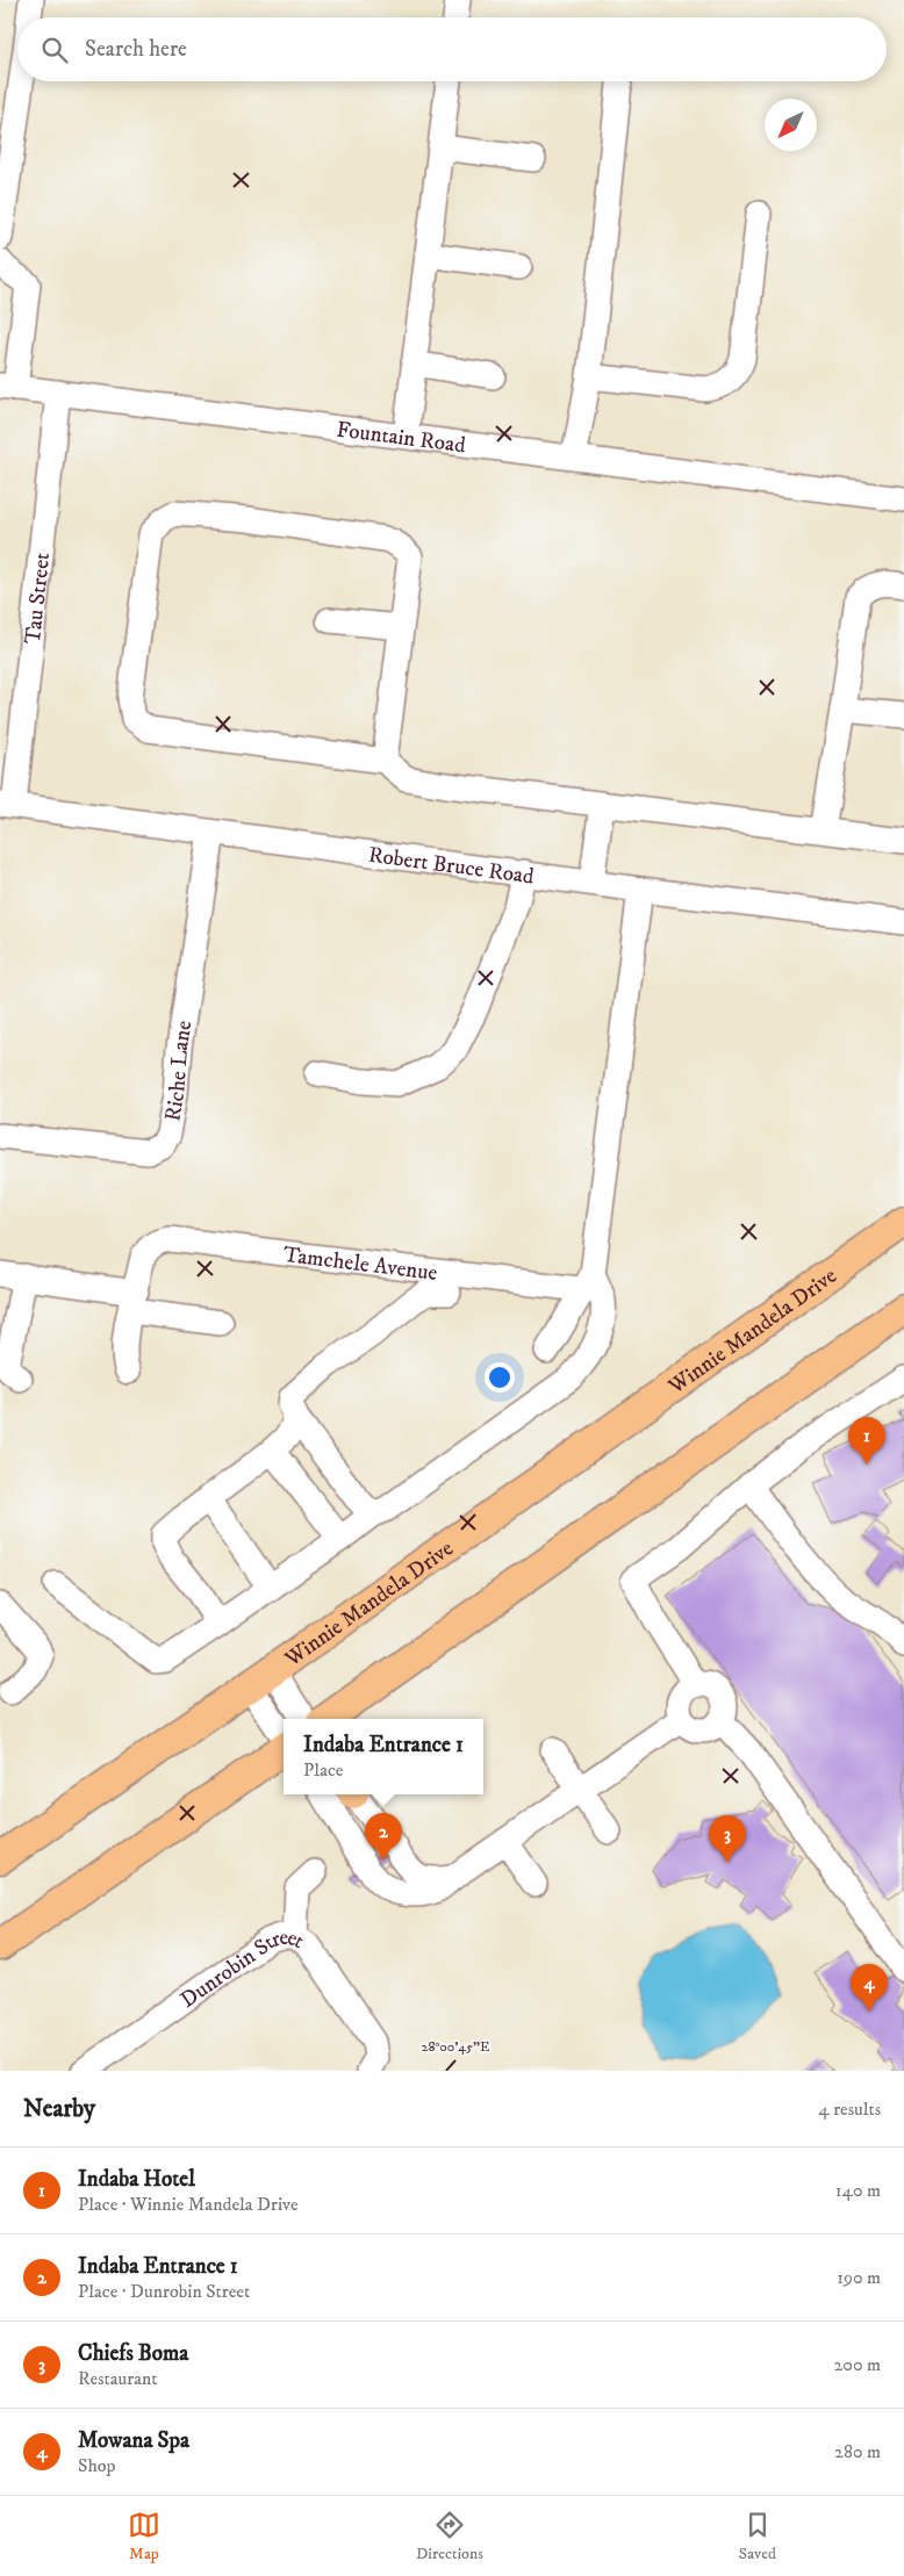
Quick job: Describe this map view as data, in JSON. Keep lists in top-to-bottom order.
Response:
{
  "streets": {
    "main road": ["Winnie Mandela Drive"],
    "street": [
      "Fountain Road",
      "Tau Street",
      "Robert Bruce Road",
      "Riche Lane",
      "Tamchele Avenue",
      "Dunrobin Street"
    ]
  },
  "crossings": [
    ["Fountain Road", "Tau Street"],
    ["Tau Street", "Robert Bruce Road"],
    ["Robert Bruce Road", "Riche Lane"]
  ],
  "north": "bottom left",
  "page": {
    "search": "Search here",
    "pins": [
      "1",
      "2",
      "3",
      "4"
    ],
    "popup": ["Indaba Entrance 1", "Place"],
    "heading": ["Nearby", "4 results"],
    "list": [
      {
        "mark": "1",
        "name": "Indaba Hotel",
        "note": "Place · Winnie Mandela Drive",
        "value": "140 m"
      },
      {
        "mark": "2",
        "name": "Indaba Entrance 1",
        "note": "Place · Dunrobin Street",
        "value": "190 m"
      },
      {
        "mark": "3",
        "name": "Chiefs Boma",
        "note": "Restaurant",
        "value": "200 m"
      },
      {
        "mark": "4",
        "name": "Mowana Spa",
        "note": "Shop",
        "value": "280 m"
      }
    ],
    "nav": ["Map", "Directions", "Saved"]
  },
  "coordinates": ["28°00'45\"E"]
}
